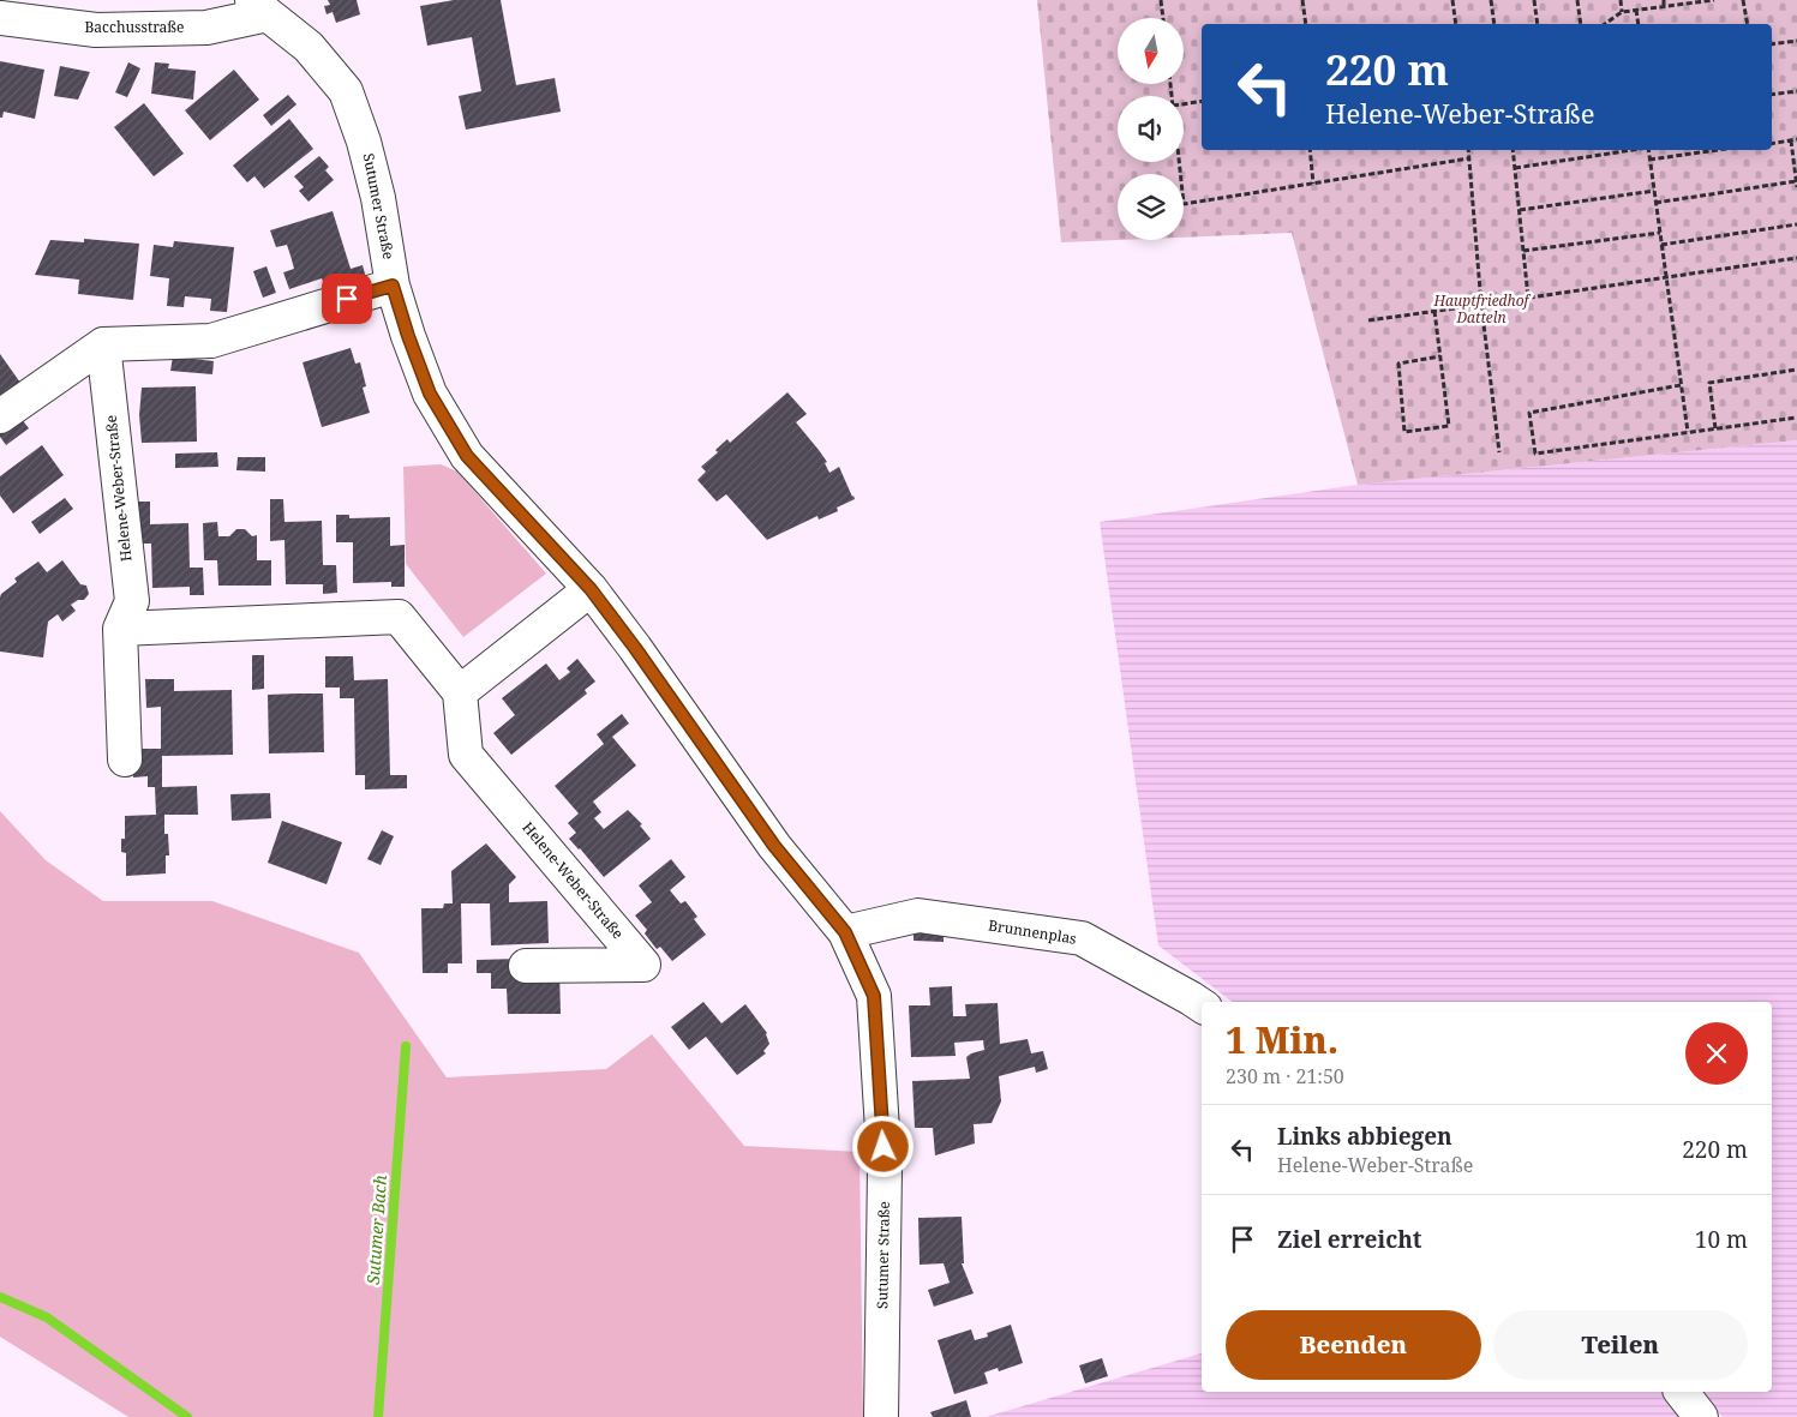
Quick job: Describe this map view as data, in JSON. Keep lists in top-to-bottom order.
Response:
{
  "streets": {
    "street": [
      "Bacchusstraße",
      "Sutumer Straße",
      "Helene-Weber-Straße",
      "Brunnenplas"
    ]
  },
  "crossings": [
    ["Bacchusstraße", "Sutumer Straße"],
    ["Sutumer Straße", "Brunnenplas"]
  ],
  "water": ["Sutumer Bach"],
  "parks": ["Hauptfriedhof Datteln"],
  "north": "bottom",
  "page": {
    "turn": ["220 m", "Helene-Weber-Straße"],
    "heading": ["1 Min.", "230 m · 21:50"],
    "list": [
      {
        "name": "Links abbiegen",
        "note": "Helene-Weber-Straße",
        "value": "220 m"
      },
      {
        "name": "Ziel erreicht",
        "value": "10 m"
      }
    ],
    "buttons": ["Beenden", "Teilen"]
  }
}
